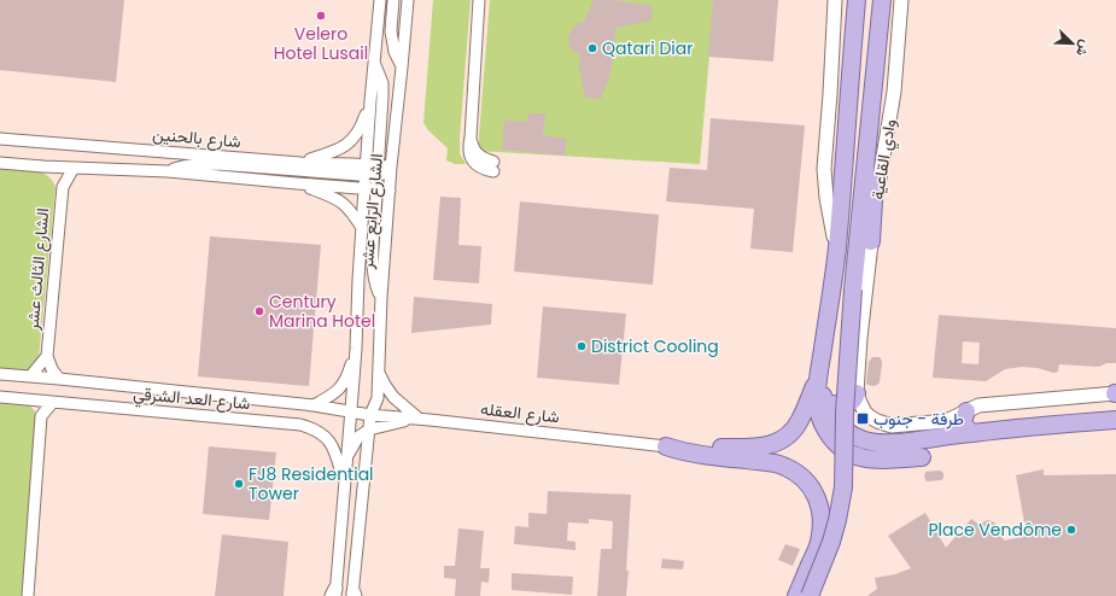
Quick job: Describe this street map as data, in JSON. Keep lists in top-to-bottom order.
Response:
{
  "streets": {
    "main road": ["وادي القاعية"],
    "street": [
      "شارع بالحنين",
      "الشارع الرابع عشر",
      "الشارع الثالث عشر",
      "شارع العد الشرقي",
      "شارع العقله"
    ]
  },
  "crossings": [
    ["شارع بالحنين", "الشارع الرابع عشر"],
    ["الشارع الرابع عشر", "شارع العد الشرقي"],
    ["الشارع الرابع عشر", "شارع العقله"],
    ["الشارع الثالث عشر", "شارع العد الشرقي"],
    ["شارع العد الشرقي", "شارع العقله"]
  ],
  "places": {
    "other": [
      "Velero Hotel Lusail",
      "Qatari Diar",
      "Century Marina Hotel",
      "District Cooling",
      "FJ8 Residential Tower",
      "Place Vendôme"
    ],
    "transit": ["طرفة - جنوب"]
  },
  "north": "bottom right"
}
